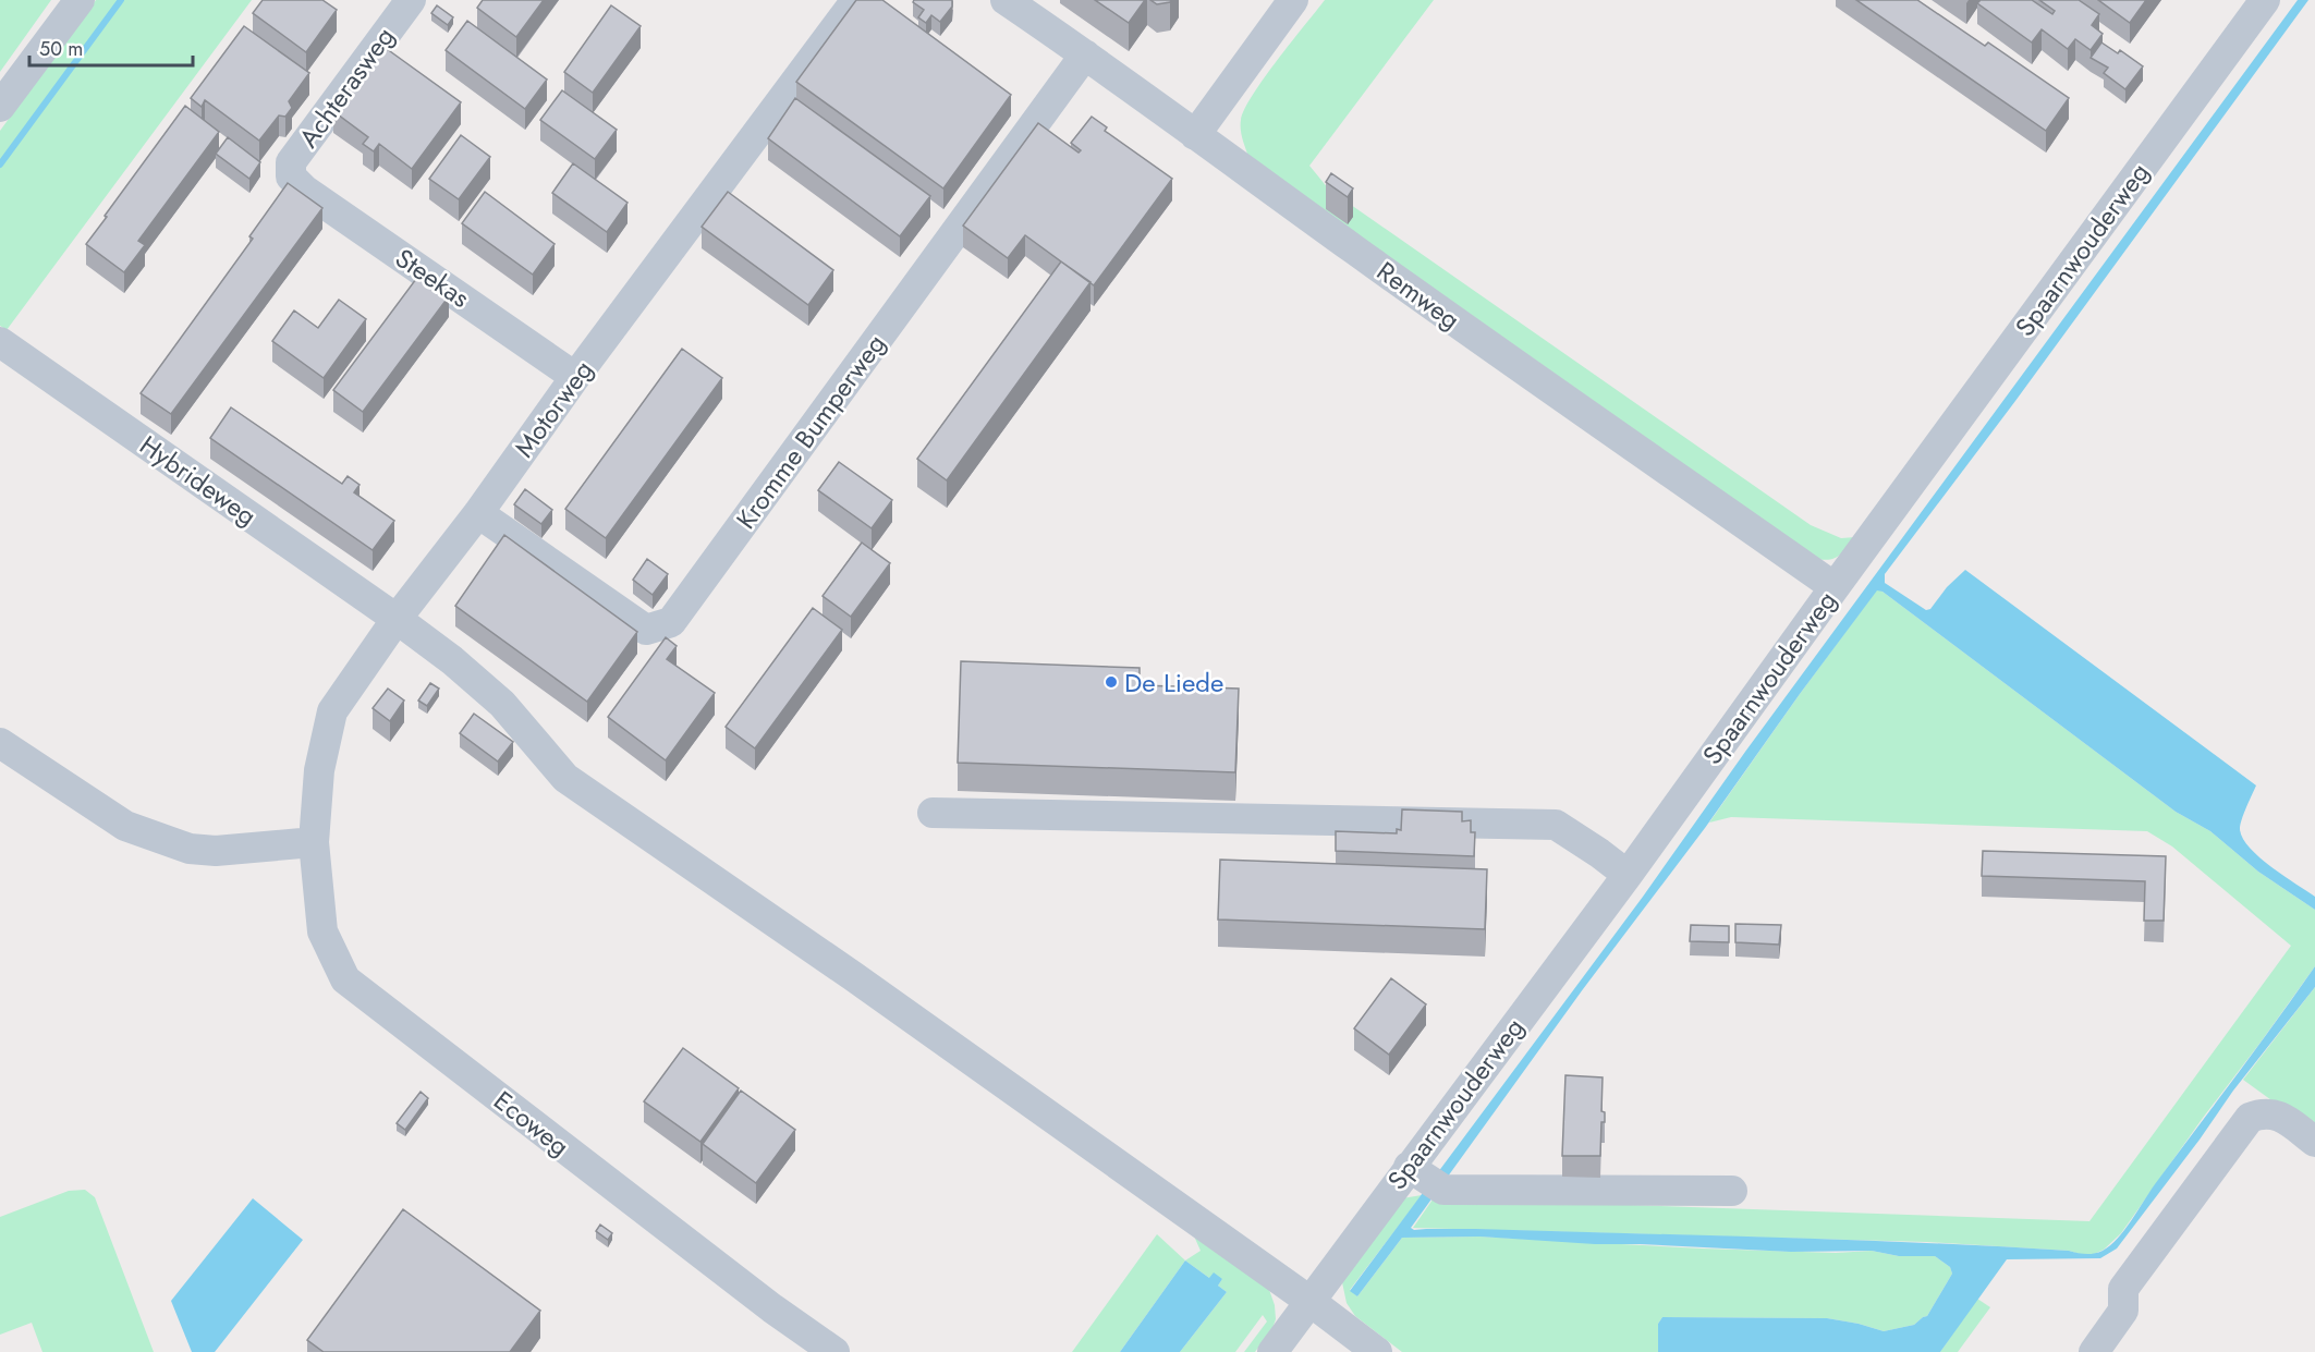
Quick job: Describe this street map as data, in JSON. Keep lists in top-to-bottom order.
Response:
{
  "streets": {
    "street": [
      "Achterasweg",
      "Spaarnwouderweg",
      "Steekas",
      "Remweg",
      "Motorweg",
      "Kromme Bumperweg",
      "Hybrideweg",
      "Ecoweg"
    ]
  },
  "crossings": [
    ["Achterasweg", "Steekas"],
    ["Spaarnwouderweg", "Remweg"],
    ["Spaarnwouderweg", "Hybrideweg"],
    ["Steekas", "Motorweg"],
    ["Remweg", "Kromme Bumperweg"],
    ["Motorweg", "Kromme Bumperweg"],
    ["Motorweg", "Hybrideweg"],
    ["Motorweg", "Ecoweg"]
  ],
  "places": ["De Liede"],
  "scale_bar": "50 m"
}
